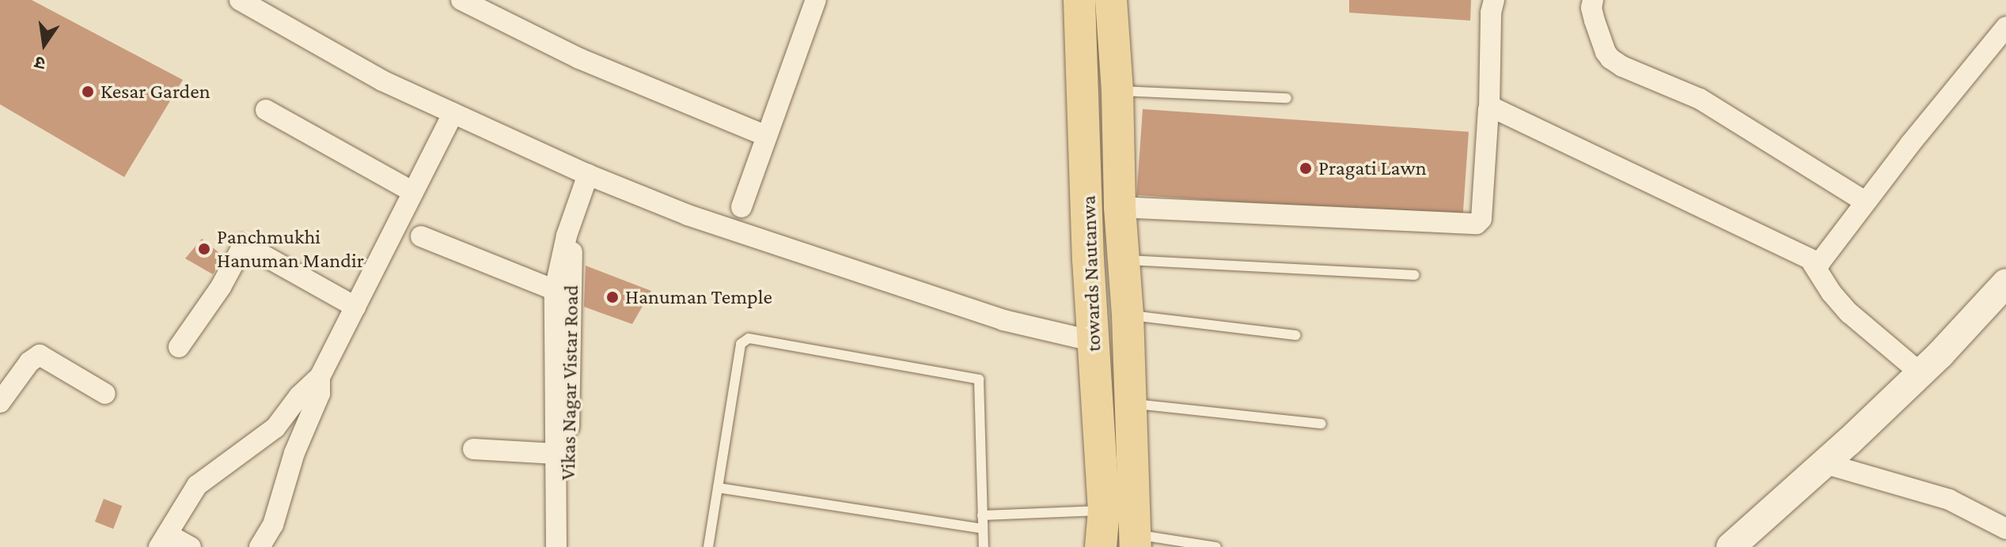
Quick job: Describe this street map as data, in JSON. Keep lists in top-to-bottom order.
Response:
{
  "streets": {
    "main road": ["towards Nautanwa"],
    "street": ["Vikas Nagar Vistar Road"]
  },
  "places": [
    "Kesar Garden",
    "Pragati Lawn",
    "Panchmukhi Hanuman Mandir",
    "Hanuman Temple"
  ],
  "north": "bottom"
}
